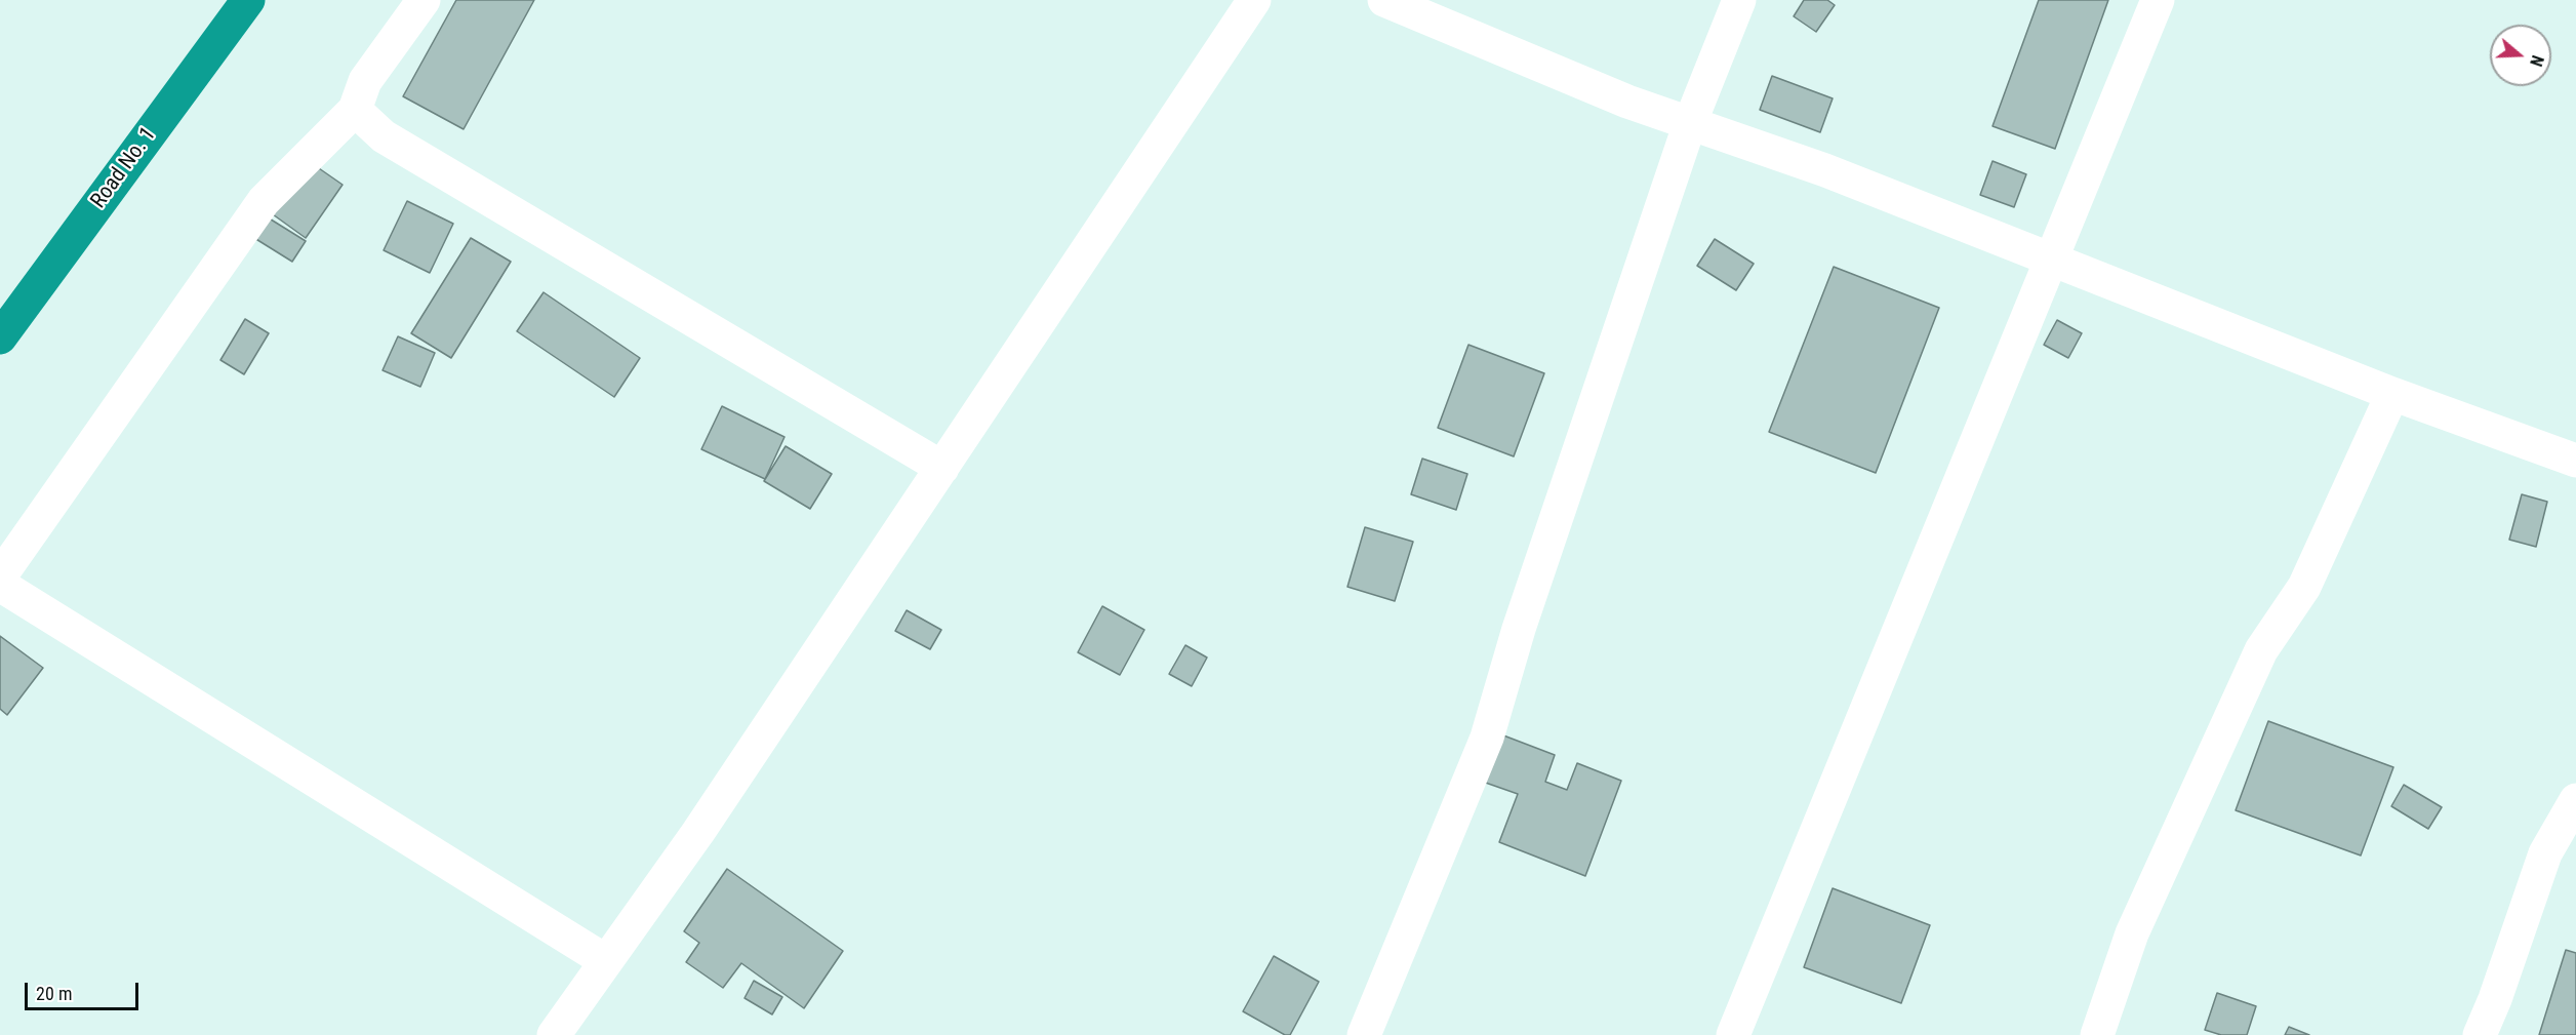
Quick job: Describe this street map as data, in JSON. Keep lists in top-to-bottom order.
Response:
{
  "streets": {
    "highway": ["Road No. 1"]
  },
  "scale_bar": "20 m",
  "north": "right"
}
